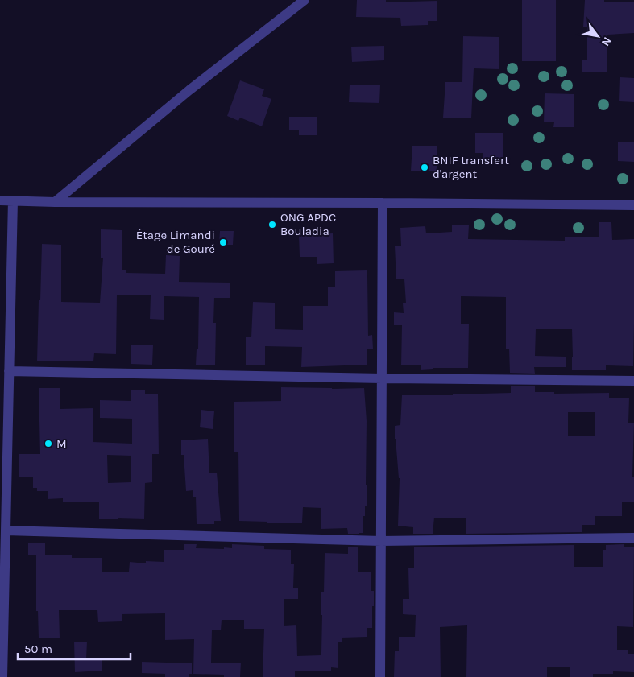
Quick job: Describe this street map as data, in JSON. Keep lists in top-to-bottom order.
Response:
{
  "places": [
    "BNIF transfert d'argent",
    "ONG APDC Bouladia",
    "Étage Limandi de Gouré",
    "M"
  ],
  "scale_bar": "50 m",
  "north": "bottom right"
}
